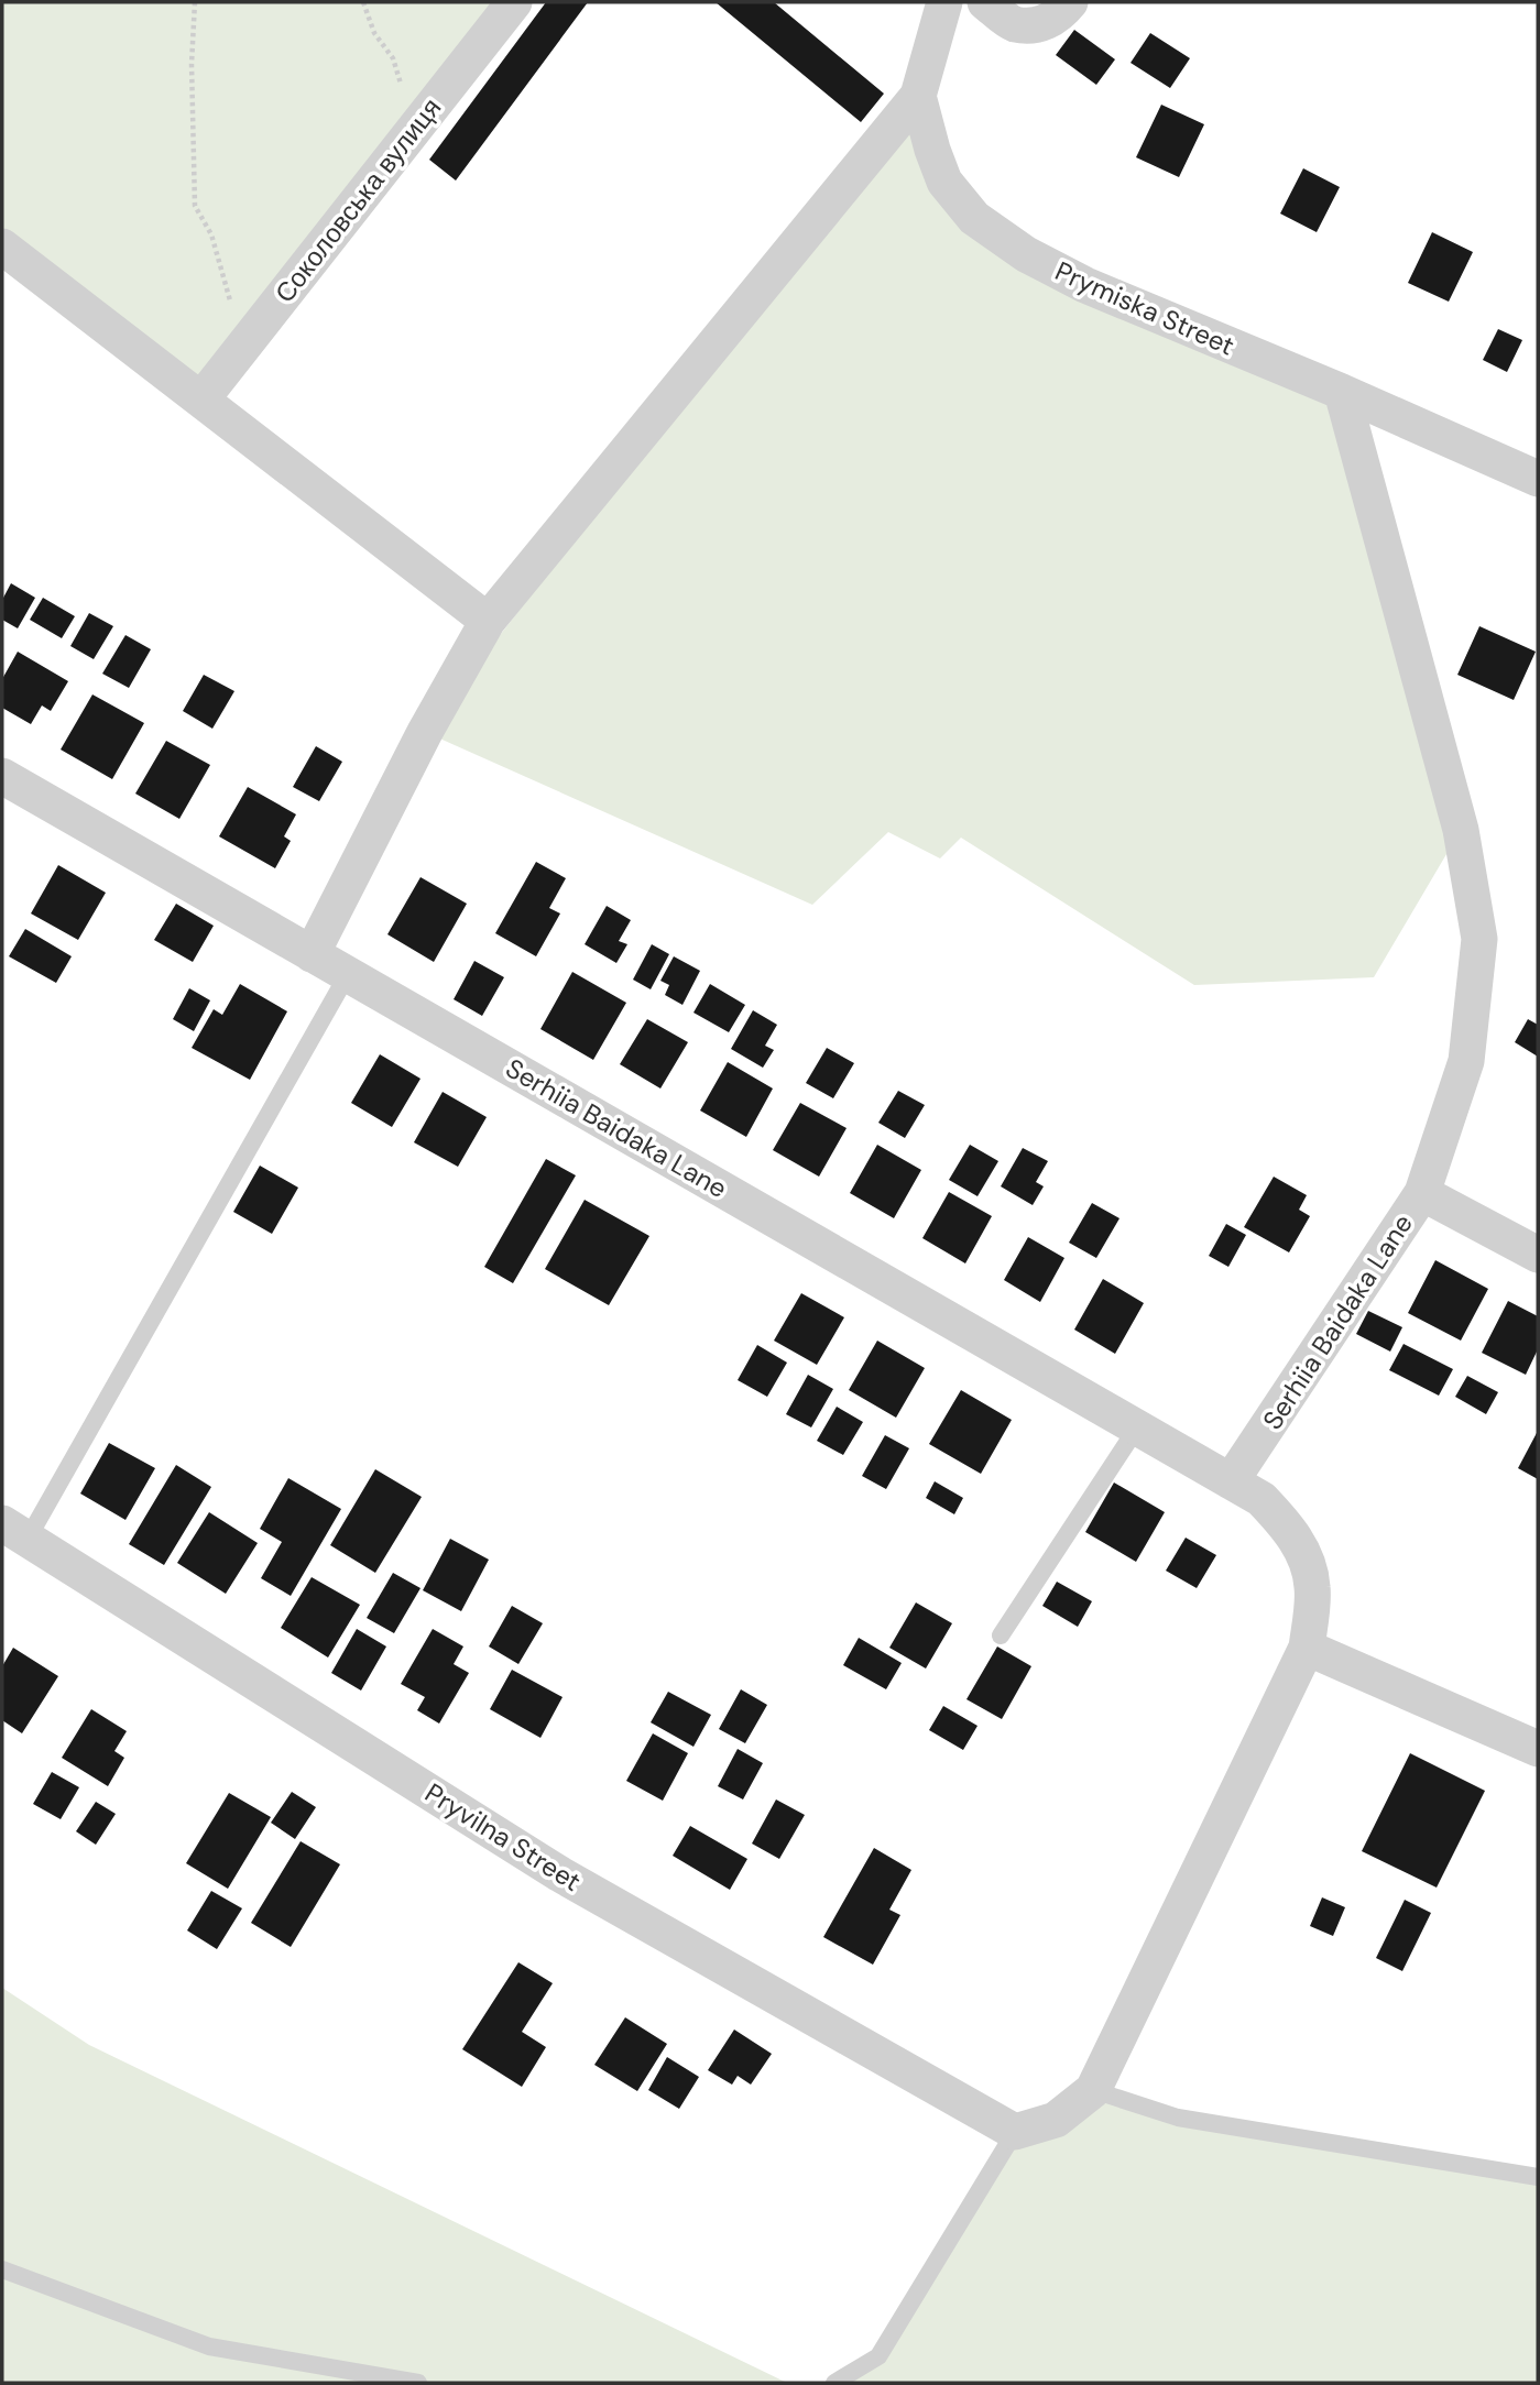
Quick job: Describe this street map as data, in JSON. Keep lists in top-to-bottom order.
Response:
{
  "streets": {
    "street": [
      "Соколовська вулиця",
      "Prymiska Street",
      "Serhiia Baidaka Lane",
      "Pryvilna Street"
    ]
  }
}
